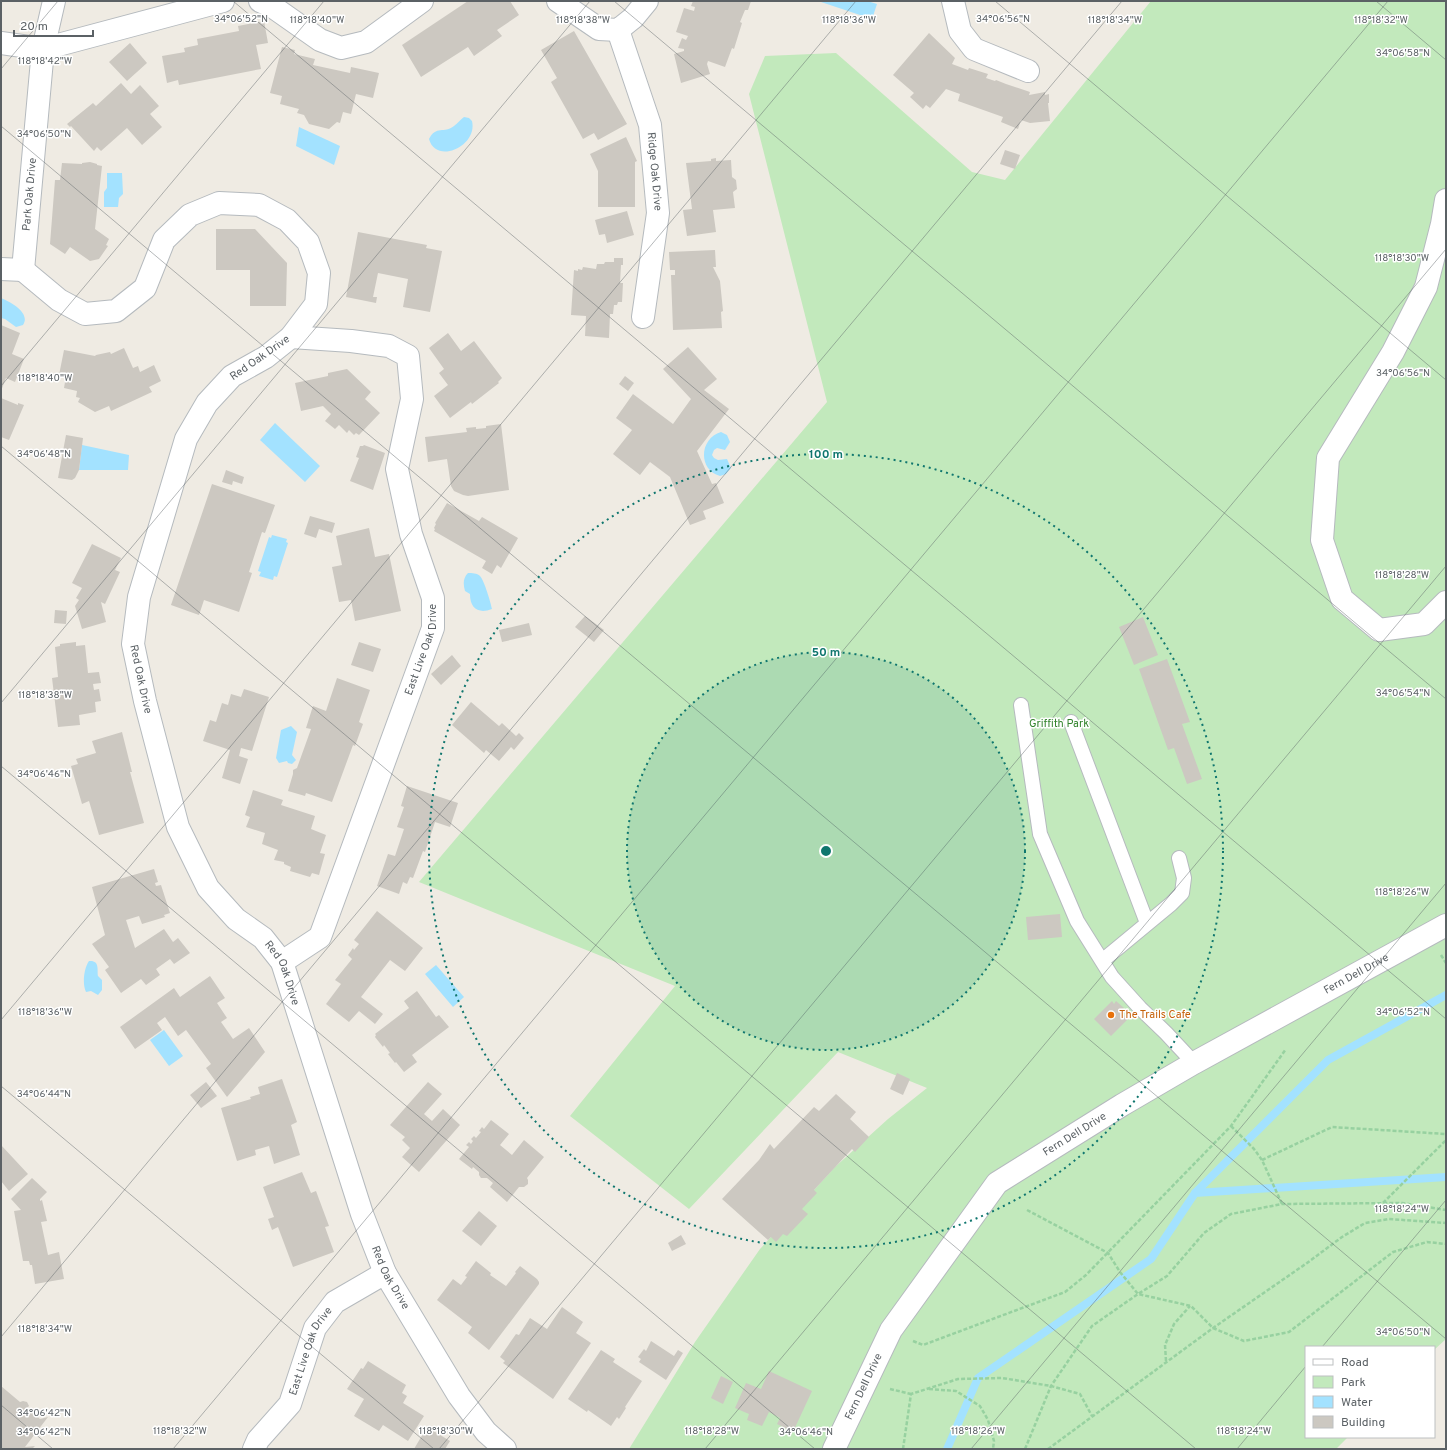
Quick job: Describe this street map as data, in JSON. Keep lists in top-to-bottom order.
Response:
{
  "streets": {
    "street": [
      "Ridge Oak Drive",
      "Park Oak Drive",
      "Red Oak Drive",
      "East Live Oak Drive",
      "Fern Dell Drive"
    ]
  },
  "crossings": [
    ["Park Oak Drive", "Red Oak Drive"],
    ["Red Oak Drive", "East Live Oak Drive"]
  ],
  "parks": ["Griffith Park"],
  "places": ["The Trails Cafe"],
  "legend": [
    "Road",
    "Park",
    "Water",
    "Building"
  ],
  "scale_bar": "20 m",
  "coordinates": [
    "34°06'52\"N",
    "34°06'56\"N",
    "118°18'40\"W",
    "118°18'38\"W",
    "118°18'36\"W",
    "118°18'34\"W",
    "118°18'32\"W",
    "34°06'58\"N",
    "118°18'42\"W",
    "34°06'50\"N",
    "118°18'30\"W",
    "34°06'48\"N",
    "118°18'28\"W",
    "34°06'54\"N",
    "34°06'46\"N",
    "118°18'26\"W",
    "34°06'44\"N",
    "118°18'24\"W",
    "34°06'42\"N"
  ],
  "rings": ["100 m", "50 m"]
}
